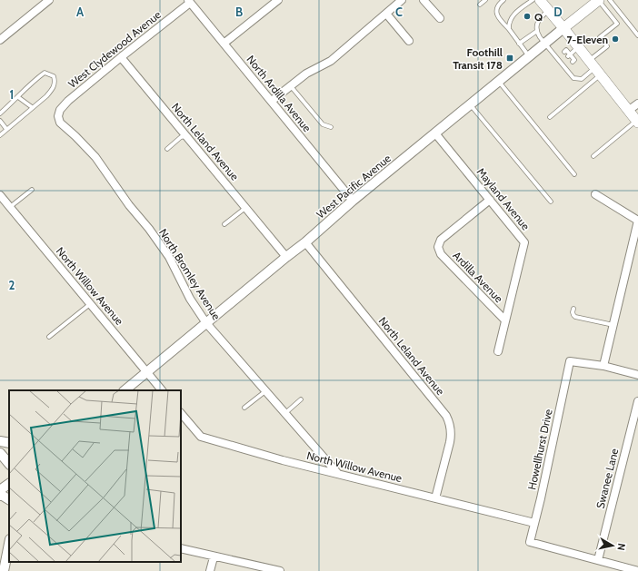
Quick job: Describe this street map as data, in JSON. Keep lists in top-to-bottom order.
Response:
{
  "streets": {
    "main road": ["West Pacific Avenue"],
    "street": [
      "West Clydewood Avenue",
      "North Ardilla Avenue",
      "North Leland Avenue",
      "Mayland Avenue",
      "North Bromley Avenue",
      "Ardilla Avenue",
      "North Willow Avenue",
      "Howellhurst Drive",
      "Swanee Lane"
    ]
  },
  "crossings": [
    ["West Clydewood Avenue", "North Ardilla Avenue"],
    ["West Clydewood Avenue", "North Leland Avenue"],
    ["West Clydewood Avenue", "North Bromley Avenue"],
    ["North Ardilla Avenue", "West Pacific Avenue"],
    ["North Leland Avenue", "West Pacific Avenue"],
    ["North Leland Avenue", "North Willow Avenue"],
    ["West Pacific Avenue", "Mayland Avenue"],
    ["West Pacific Avenue", "North Bromley Avenue"],
    ["West Pacific Avenue", "North Willow Avenue"],
    ["Mayland Avenue", "Ardilla Avenue"],
    ["North Bromley Avenue", "North Willow Avenue"],
    ["North Willow Avenue", "Howellhurst Drive"],
    ["Howellhurst Drive", "Swanee Lane"]
  ],
  "places": {
    "other": ["Q", "7-Eleven"],
    "transit": ["Foothill Transit 178"]
  },
  "north": "right",
  "grid": {
    "columns": [
      "A",
      "B",
      "C",
      "D"
    ],
    "rows": ["1", "2"]
  }
}
